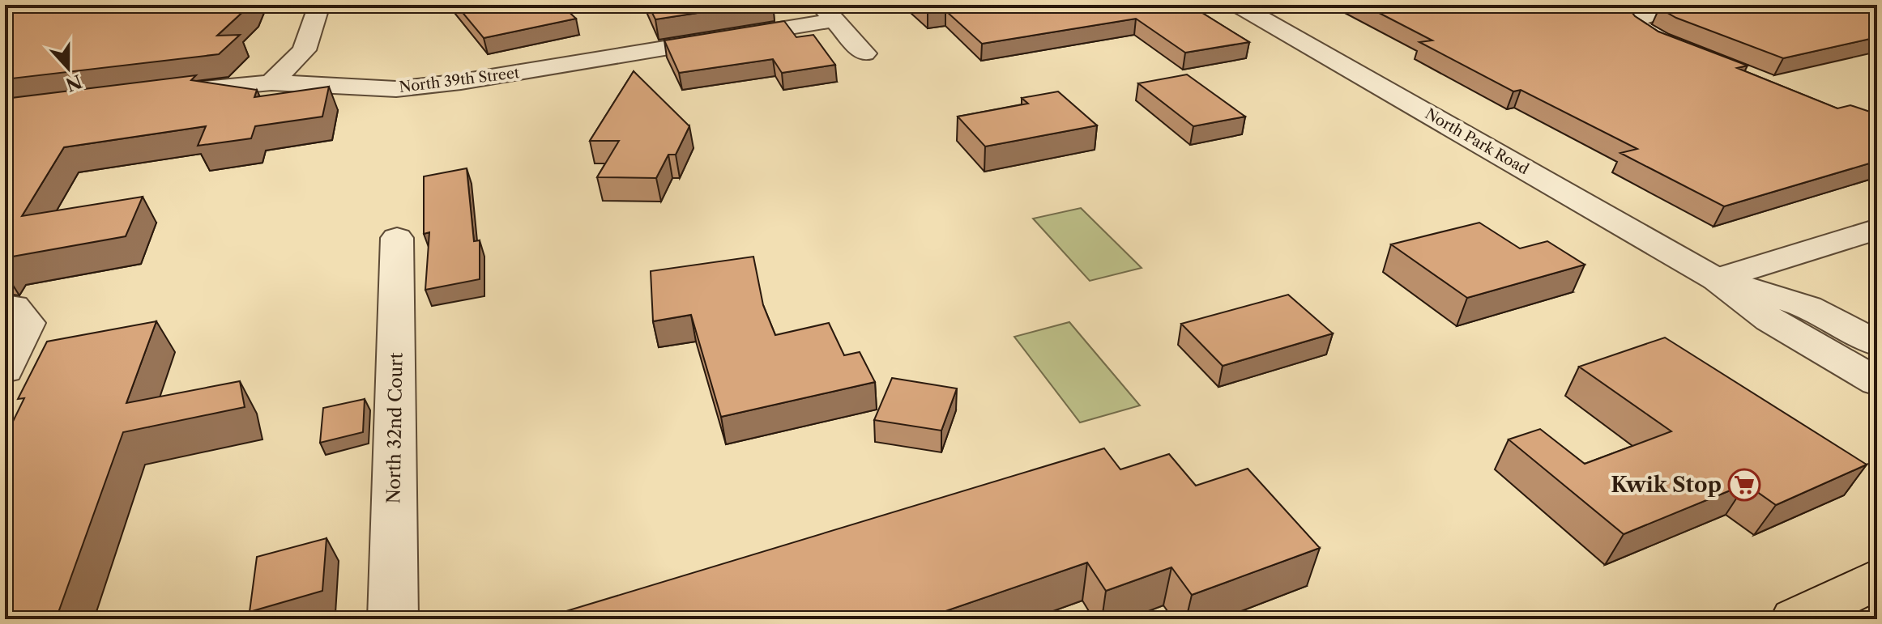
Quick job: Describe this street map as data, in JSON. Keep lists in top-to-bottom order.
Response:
{
  "streets": {
    "street": ["North 39th Street", "North Park Road", "North 32nd Court"]
  },
  "places": {
    "supermarket": ["Kwik Stop"]
  },
  "north": "bottom"
}
